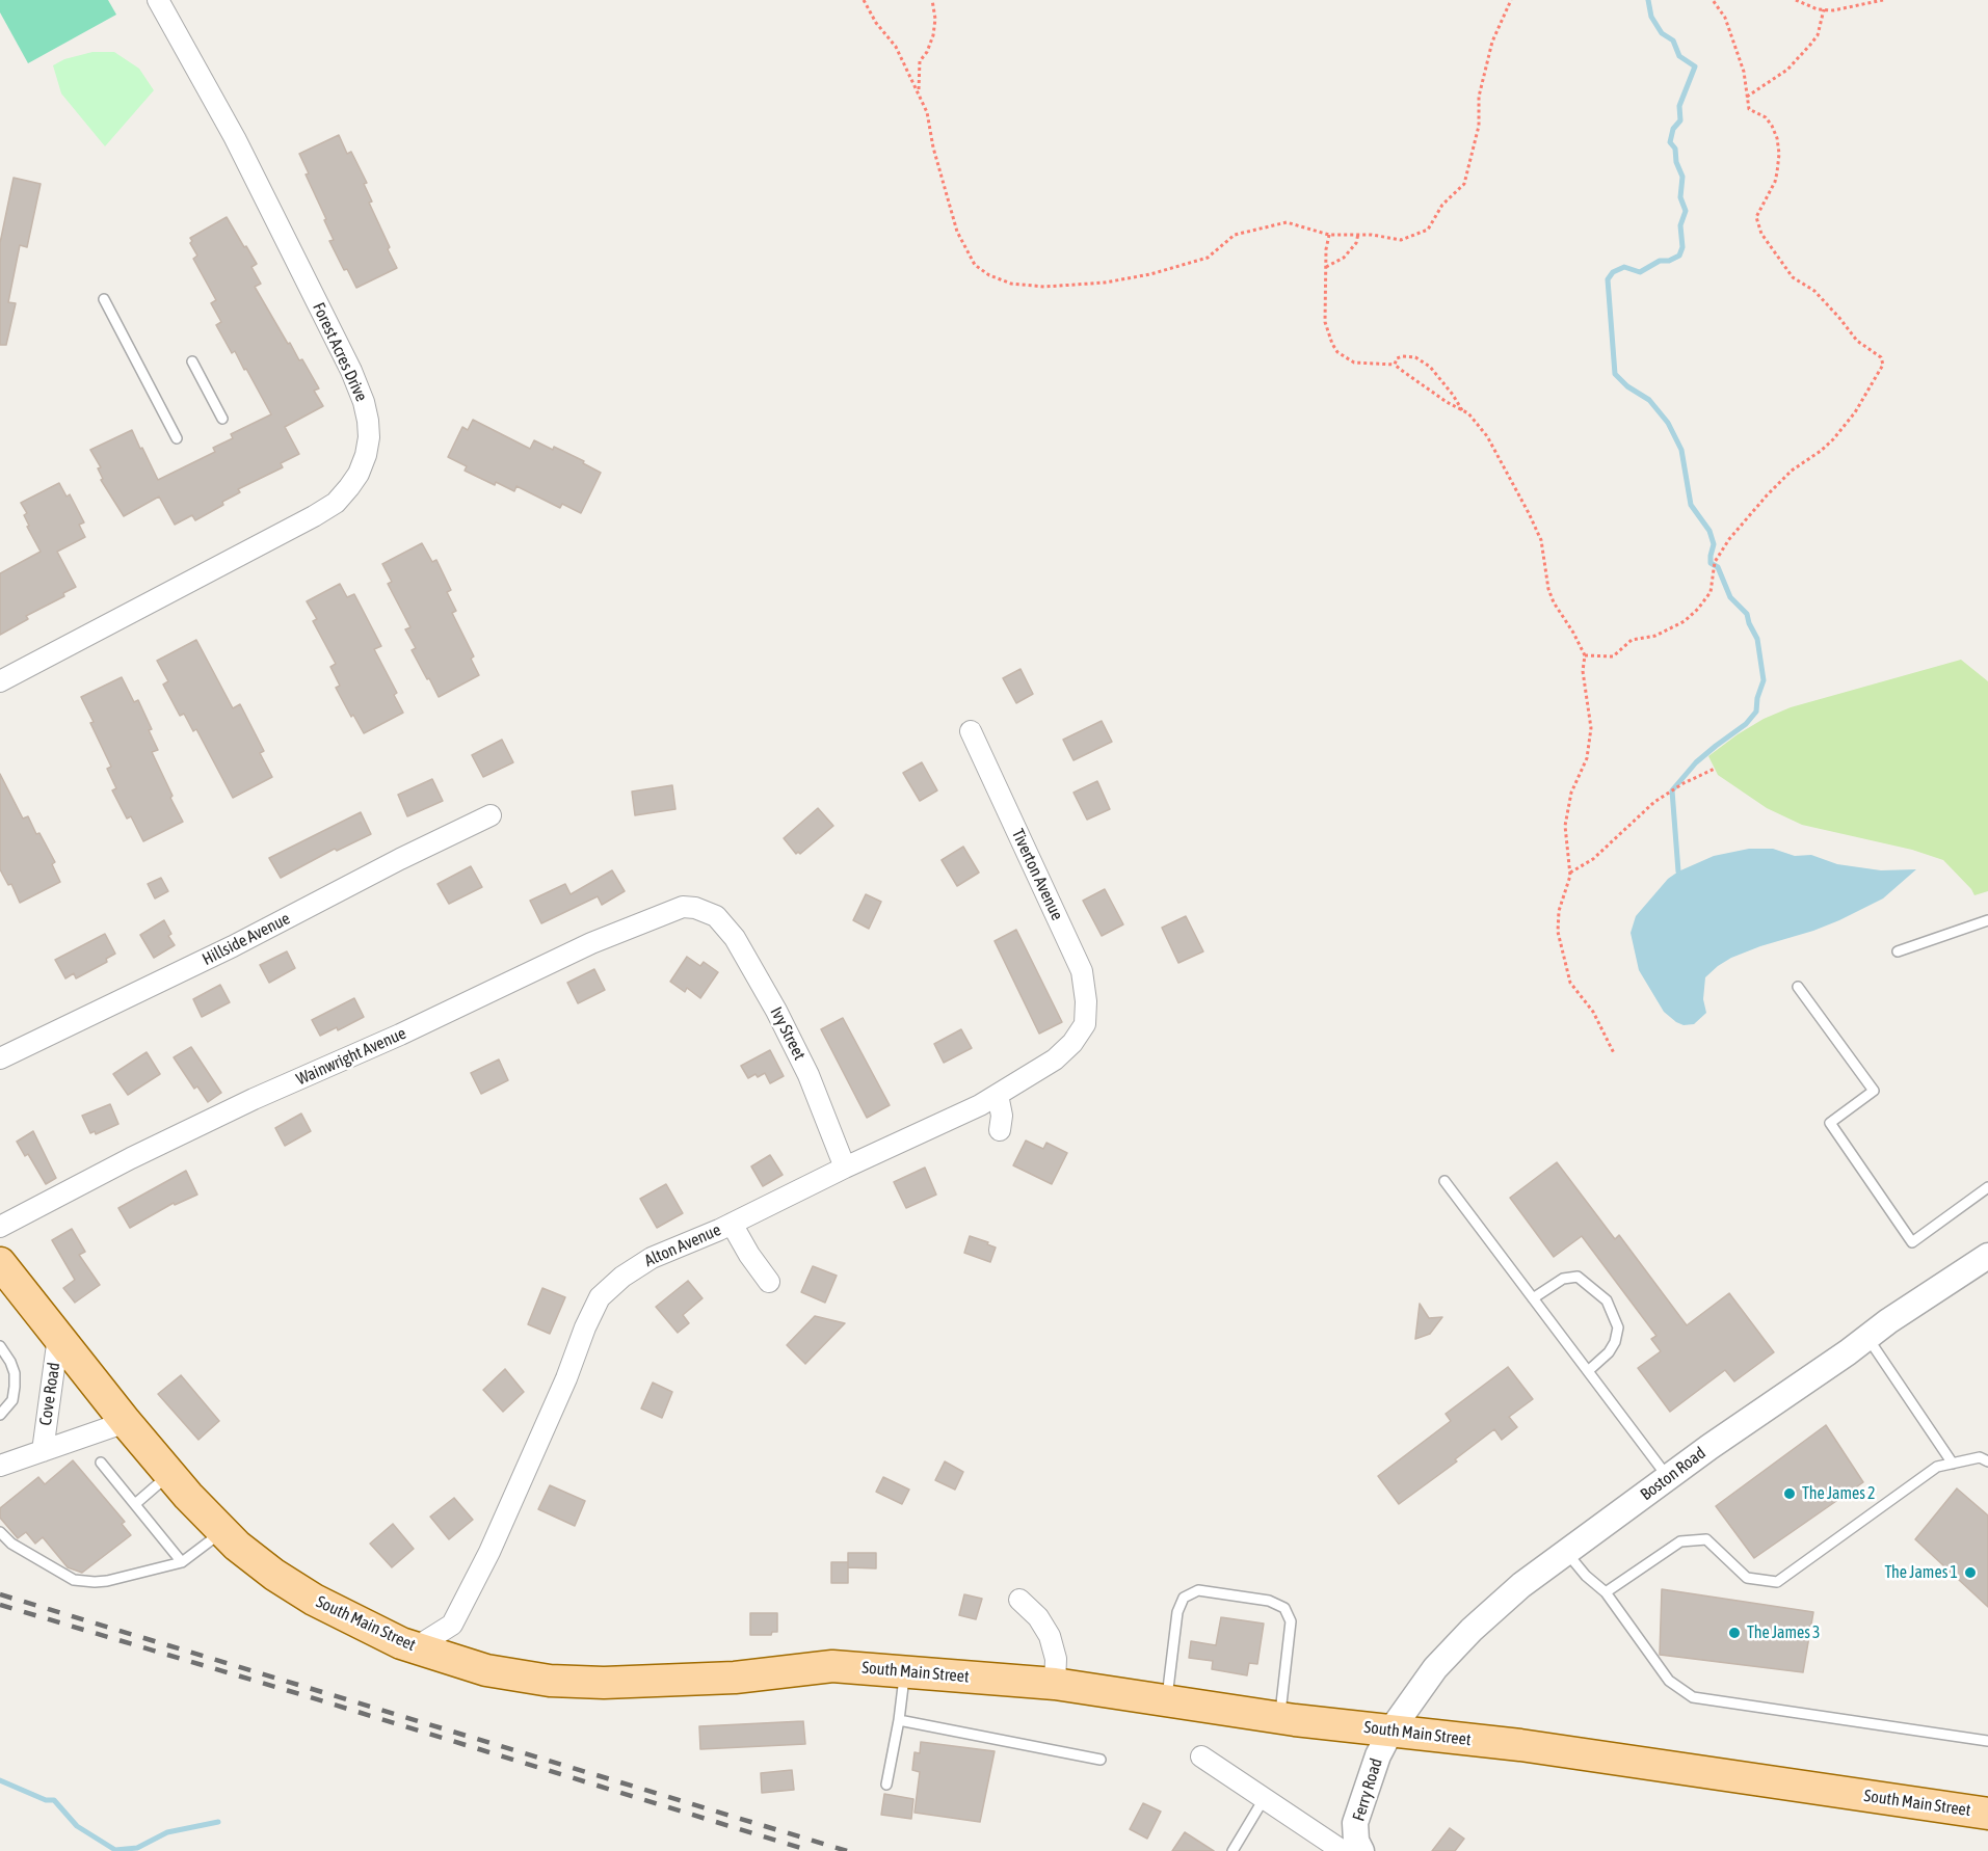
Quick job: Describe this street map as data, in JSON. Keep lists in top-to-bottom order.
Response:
{
  "streets": {
    "main road": ["South Main Street"],
    "street": [
      "Forest Acres Drive",
      "Tiverton Avenue",
      "Hillside Avenue",
      "Ivy Street",
      "Wainwright Avenue",
      "Alton Avenue",
      "Cove Road",
      "Boston Road",
      "Ferry Road"
    ]
  },
  "crossings": [
    ["Tiverton Avenue", "Alton Avenue"],
    ["Ivy Street", "Wainwright Avenue"],
    ["Ivy Street", "Alton Avenue"],
    ["Alton Avenue", "South Main Street"],
    ["Cove Road", "South Main Street"],
    ["Boston Road", "South Main Street"],
    ["Boston Road", "Ferry Road"],
    ["South Main Street", "Ferry Road"]
  ],
  "places": ["The James 2", "The James 1", "The James 3"]
}
